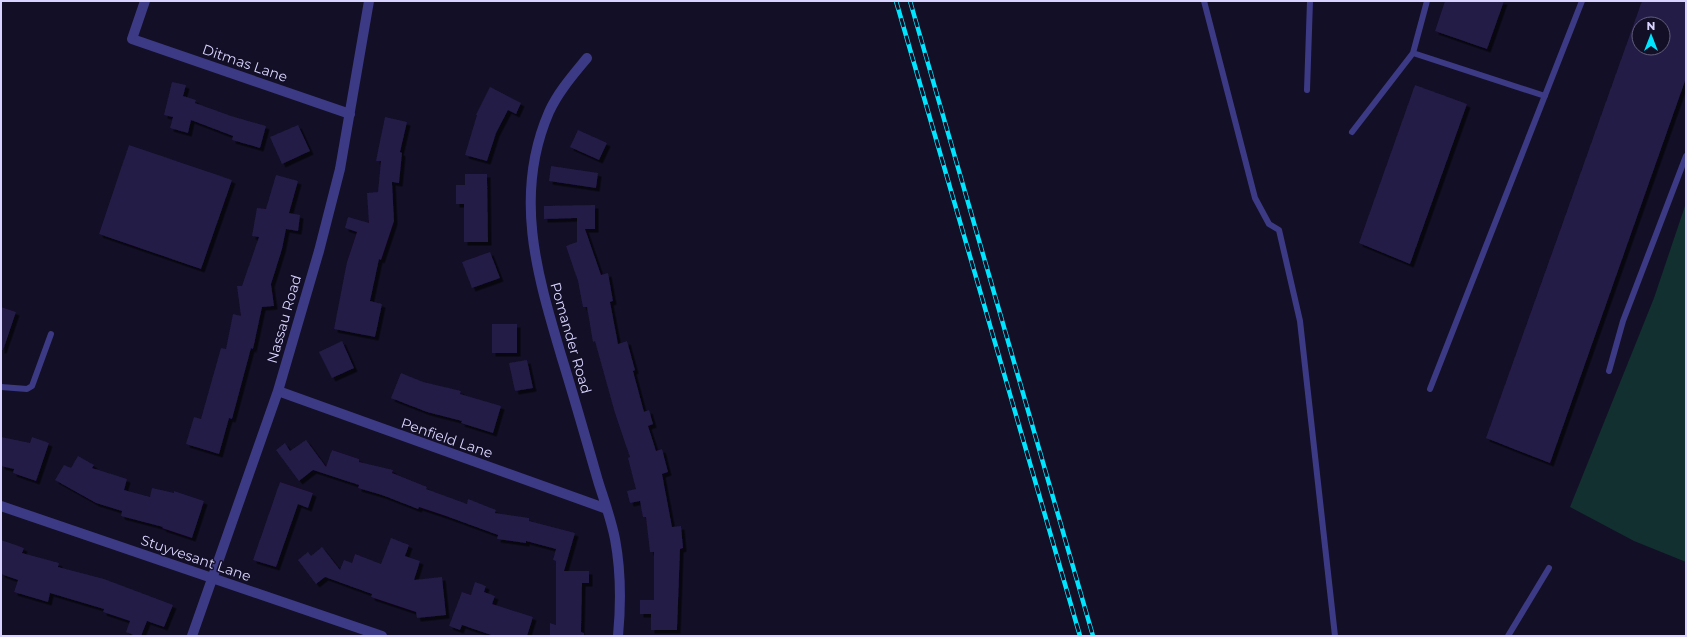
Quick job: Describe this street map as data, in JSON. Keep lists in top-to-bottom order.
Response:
{
  "streets": {
    "street": [
      "Ditmas Lane",
      "Nassau Road",
      "Pomander Road",
      "Penfield Lane",
      "Stuyvesant Lane"
    ]
  },
  "crossings": [
    ["Ditmas Lane", "Nassau Road"],
    ["Nassau Road", "Penfield Lane"],
    ["Nassau Road", "Stuyvesant Lane"],
    ["Pomander Road", "Penfield Lane"]
  ],
  "north": "top"
}
